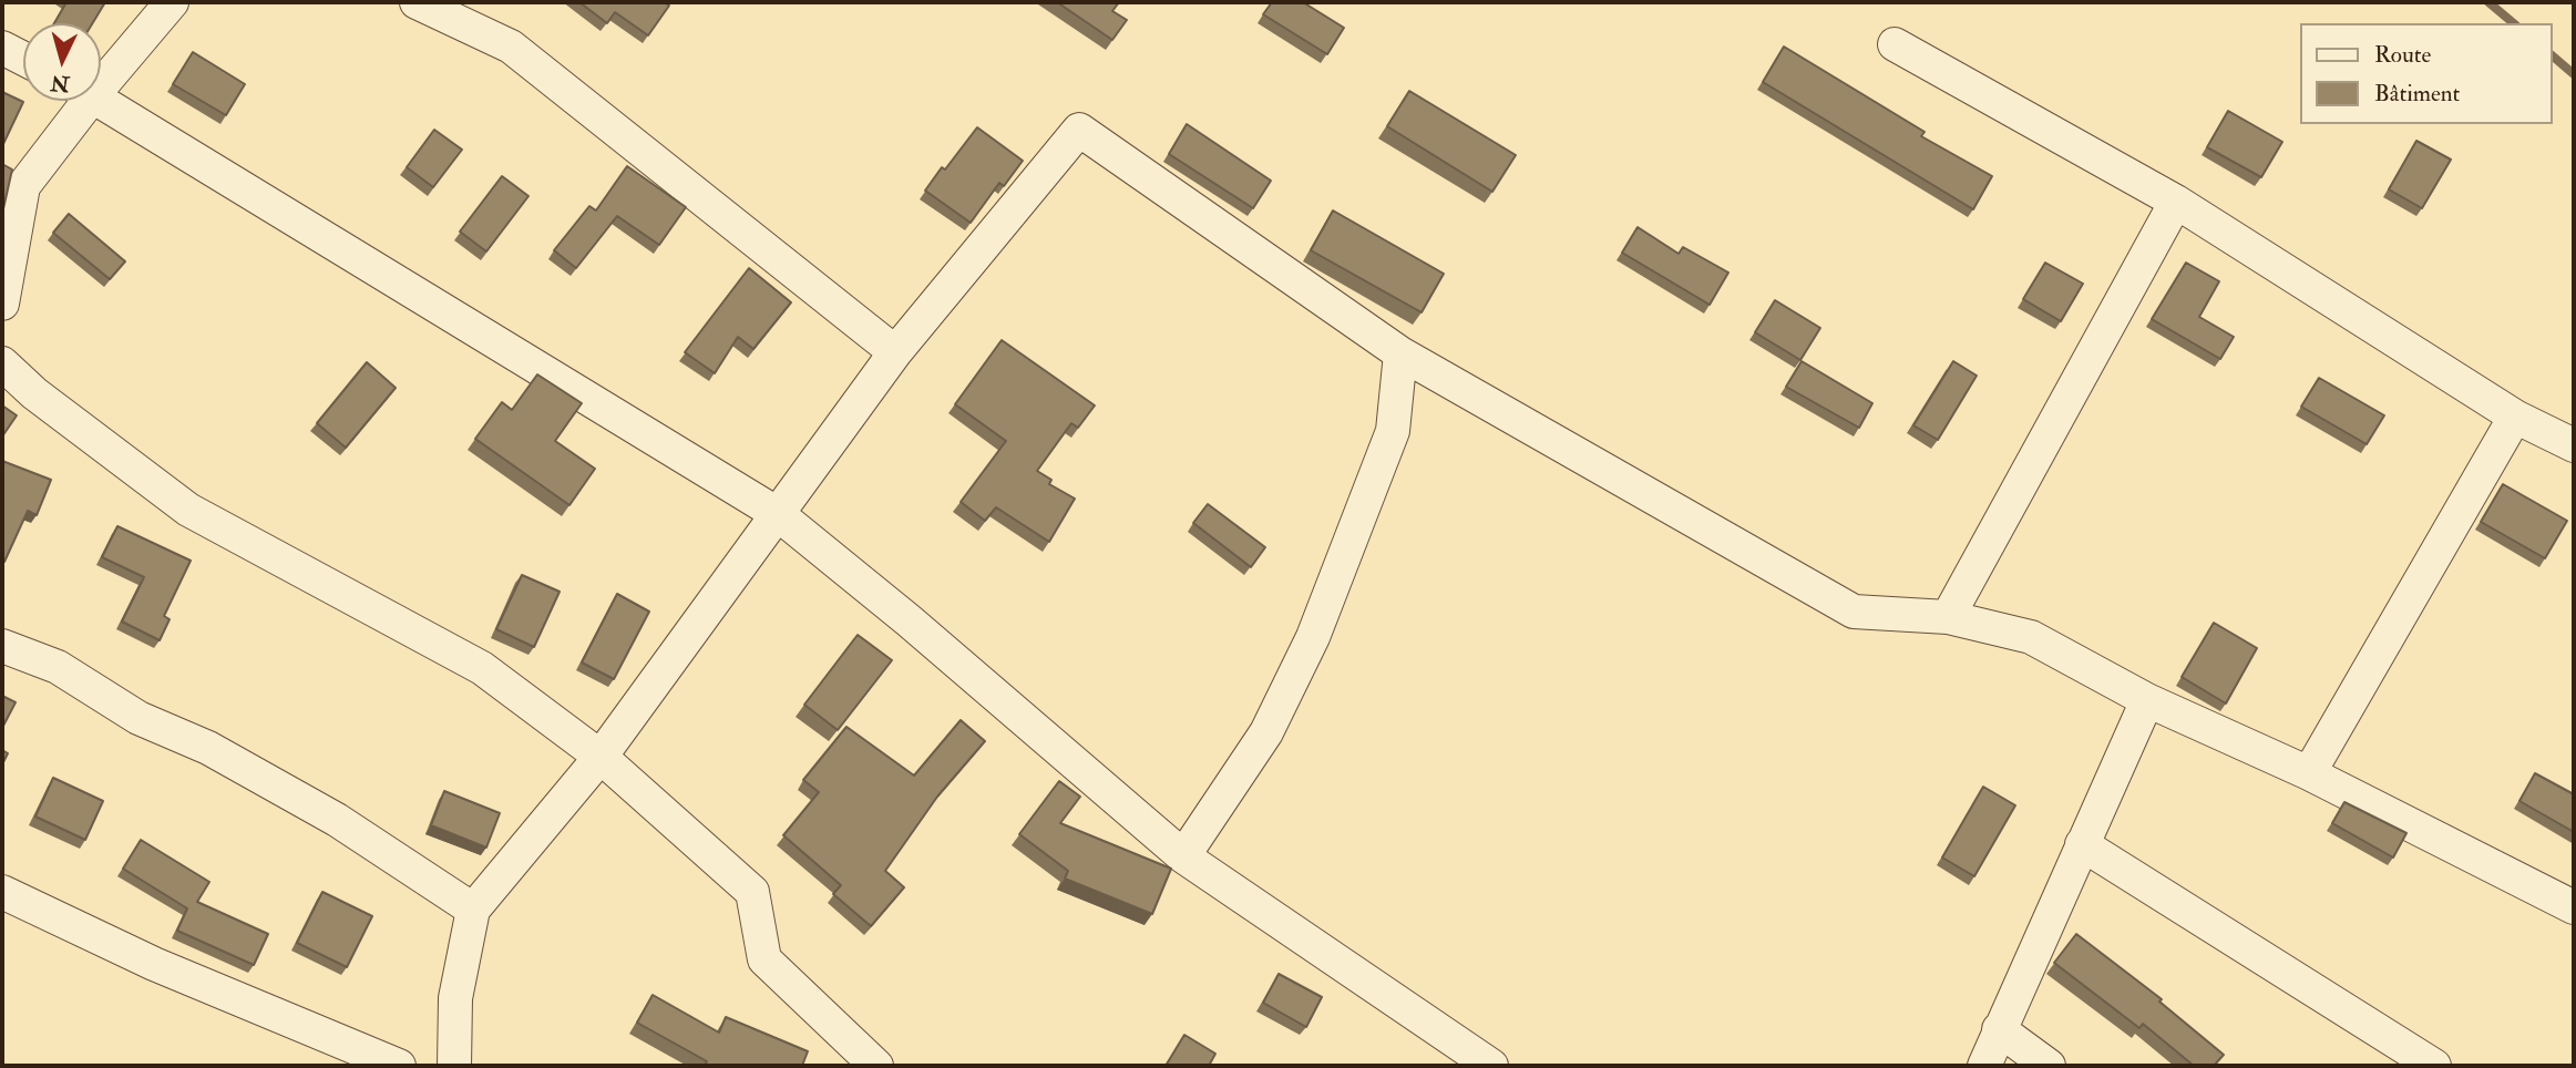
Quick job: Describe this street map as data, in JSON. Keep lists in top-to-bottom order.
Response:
{
  "legend": ["Route", "Bâtiment"],
  "north": "bottom"
}
